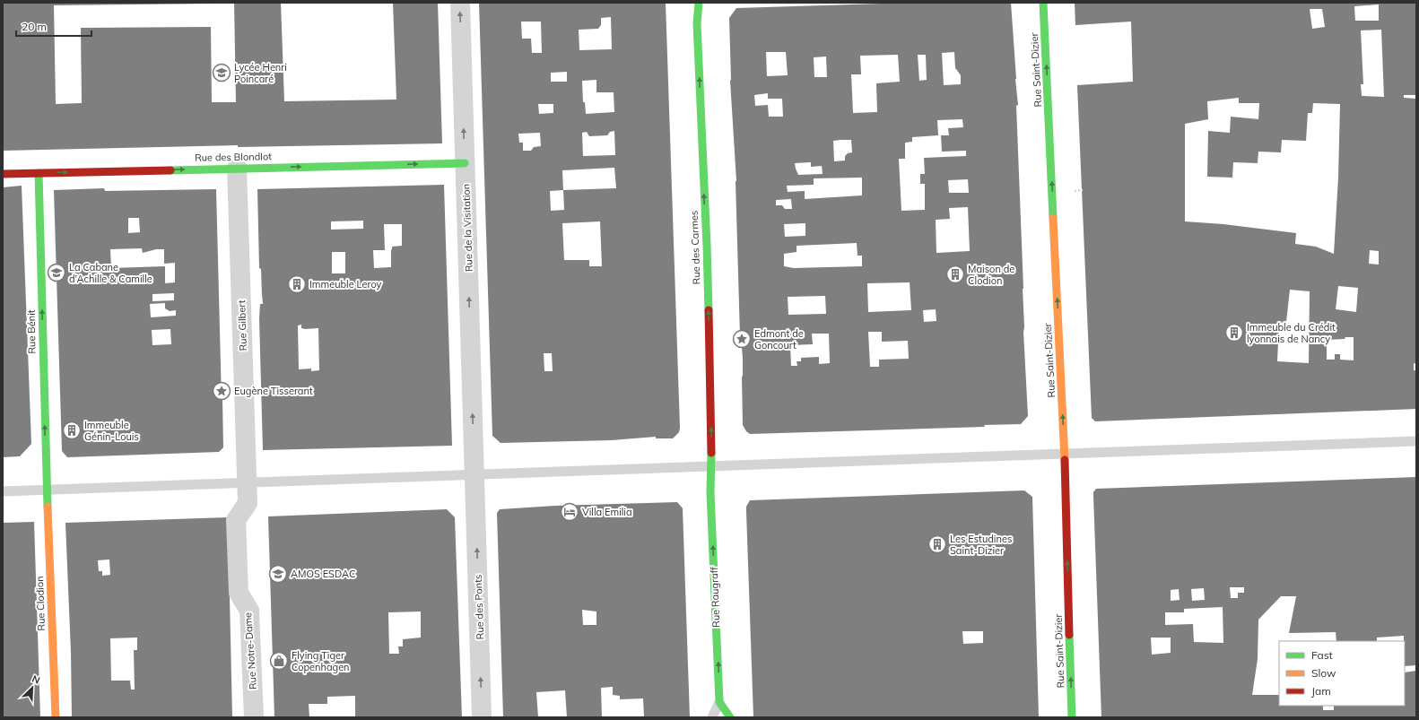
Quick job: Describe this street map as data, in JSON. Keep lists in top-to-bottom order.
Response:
{
  "streets": {
    "street": [
      "Rue Saint-Dizier",
      "Rue des Blondlot",
      "Rue de la Visitation",
      "Rue des Carmes",
      "Rue Gilbert",
      "Rue Bénit",
      "Rue Raugraff",
      "Rue Clodion",
      "Rue des Ponts",
      "Rue Notre-Dame"
    ]
  },
  "crossings": [
    ["Rue des Blondlot", "Rue de la Visitation"],
    ["Rue des Blondlot", "Rue Gilbert"],
    ["Rue des Blondlot", "Rue Bénit"],
    ["Rue de la Visitation", "Rue des Ponts"],
    ["Rue des Carmes", "Rue Raugraff"],
    ["Rue Gilbert", "Rue Notre-Dame"],
    ["Rue Bénit", "Rue Clodion"]
  ],
  "one_way": [
    "Rue Saint-Dizier",
    "Rue des Blondlot",
    "Rue de la Visitation",
    "Rue des Carmes",
    "Rue Bénit",
    "Rue Raugraff",
    "Rue des Ponts"
  ],
  "places": {
    "school or university": ["Lycée Henri Poincaré", "La Cabane d’Achille & Camille", "AMOS ESDAC"],
    "building": [
      "Maison de Clodion",
      "Immeuble Leroy",
      "Immeuble du Crédit lyonnais de Nancy",
      "Immeuble Génin-Louis",
      "Les Estudines Saint-Dizier"
    ],
    "place": ["Edmont de Goncourt", "Eugène Tisserant"],
    "hotel": ["Villa Emilia"],
    "shop": ["Flying Tiger Copenhagen"]
  },
  "legend": ["Fast", "Slow", "Jam"],
  "scale_bar": "20 m",
  "north": "top right"
}
